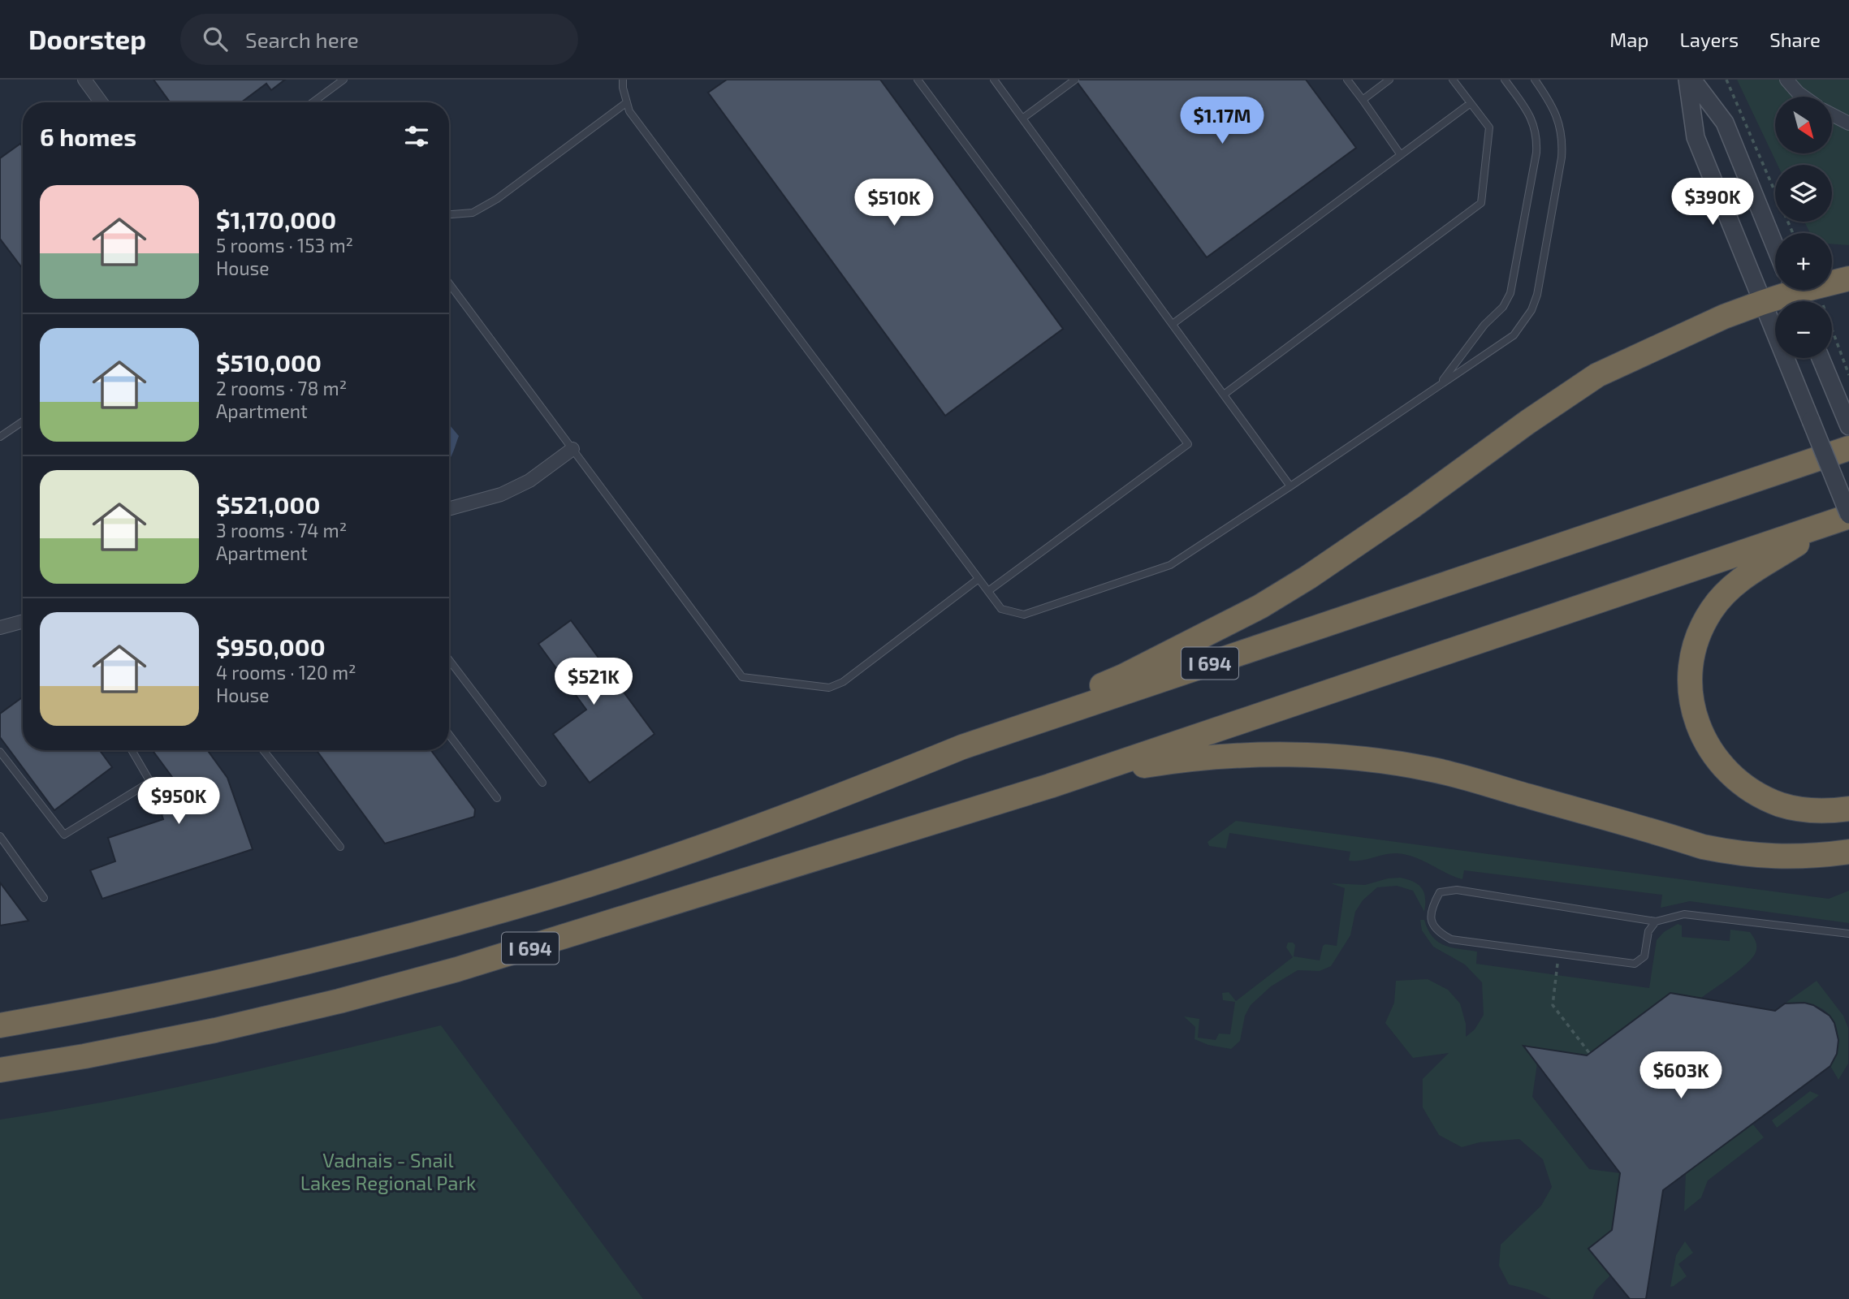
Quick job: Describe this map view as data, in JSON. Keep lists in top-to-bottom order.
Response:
{
  "streets": {
    "highway": ["I 694"]
  },
  "parks": ["Vadnais - Snail Lakes Regional Park"],
  "north": "bottom right",
  "page": {
    "header": "Doorstep",
    "search": "Search here",
    "nav": ["Map", "Layers", "Share"],
    "map_buttons": ["+", "−"],
    "price": [
      "$1.17M",
      "$390K",
      "$510K",
      "$521K",
      "$950K",
      "$603K"
    ],
    "heading": "6 homes",
    "list": [
      {
        "name": "$1,170,000",
        "note": "5 rooms · 153 m² · House"
      },
      {
        "name": "$510,000",
        "note": "2 rooms · 78 m² · Apartment"
      },
      {
        "name": "$521,000",
        "note": "3 rooms · 74 m² · Apartment"
      },
      {
        "name": "$950,000",
        "note": "4 rooms · 120 m² · House"
      }
    ]
  }
}
